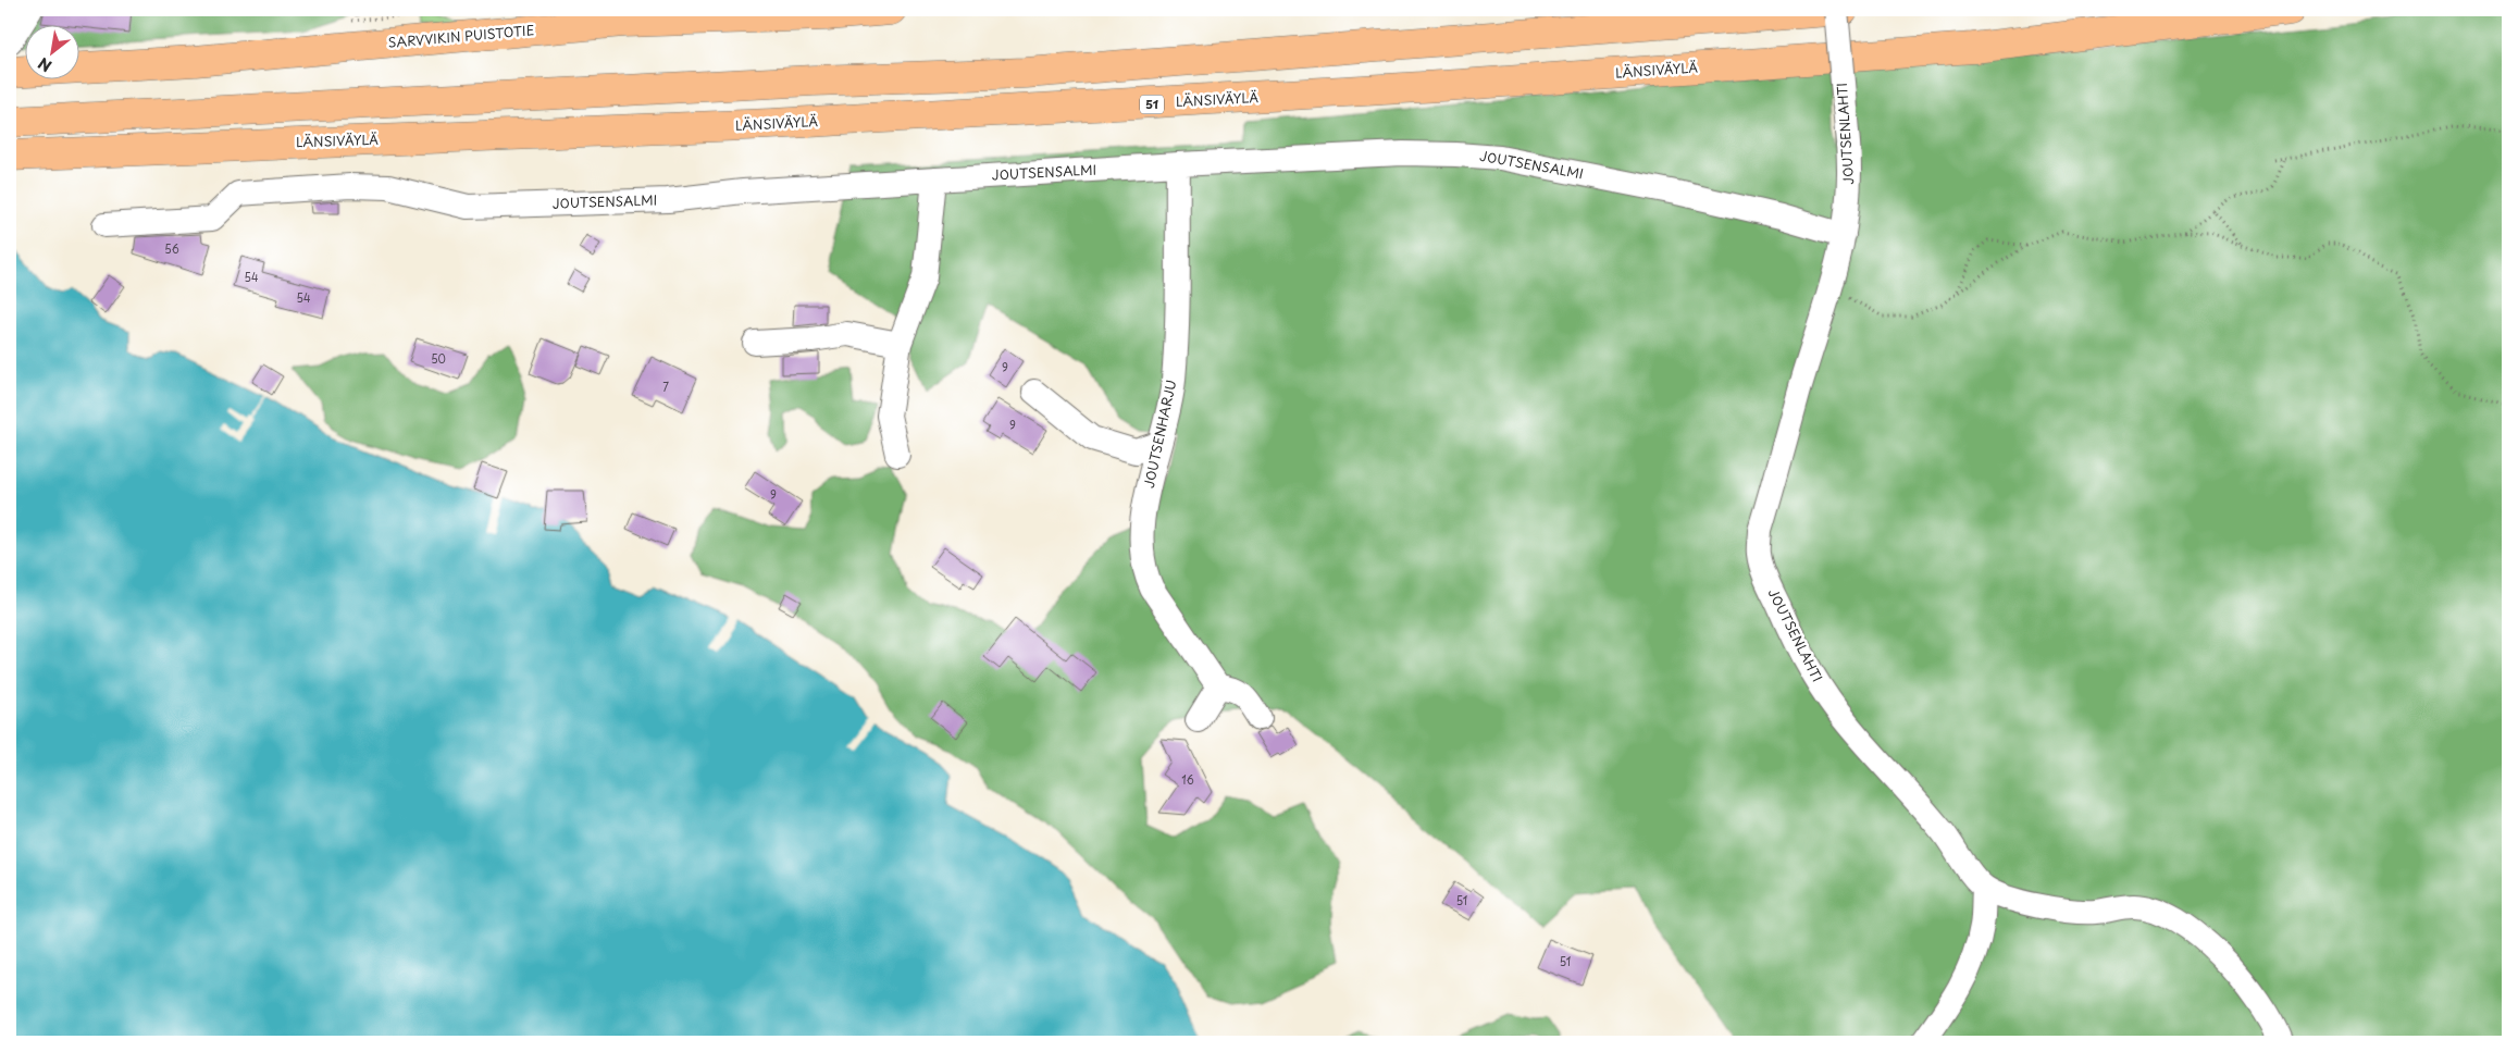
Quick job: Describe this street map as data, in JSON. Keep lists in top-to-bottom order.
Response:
{
  "streets": {
    "main road": ["SARVVIKIN PUISTOTIE", "LÄNSIVÄYLÄ", "51"],
    "street": ["JOUTSENLAHTI", "JOUTSENSALMI", "JOUTSENHARJU"]
  },
  "crossings": [
    ["JOUTSENLAHTI", "JOUTSENSALMI"],
    ["JOUTSENSALMI", "JOUTSENHARJU"]
  ],
  "house_numbers": [
    "56",
    "54",
    "54",
    "50",
    "9",
    "7",
    "9",
    "9",
    "16",
    "51",
    "51"
  ],
  "north": "bottom left"
}
